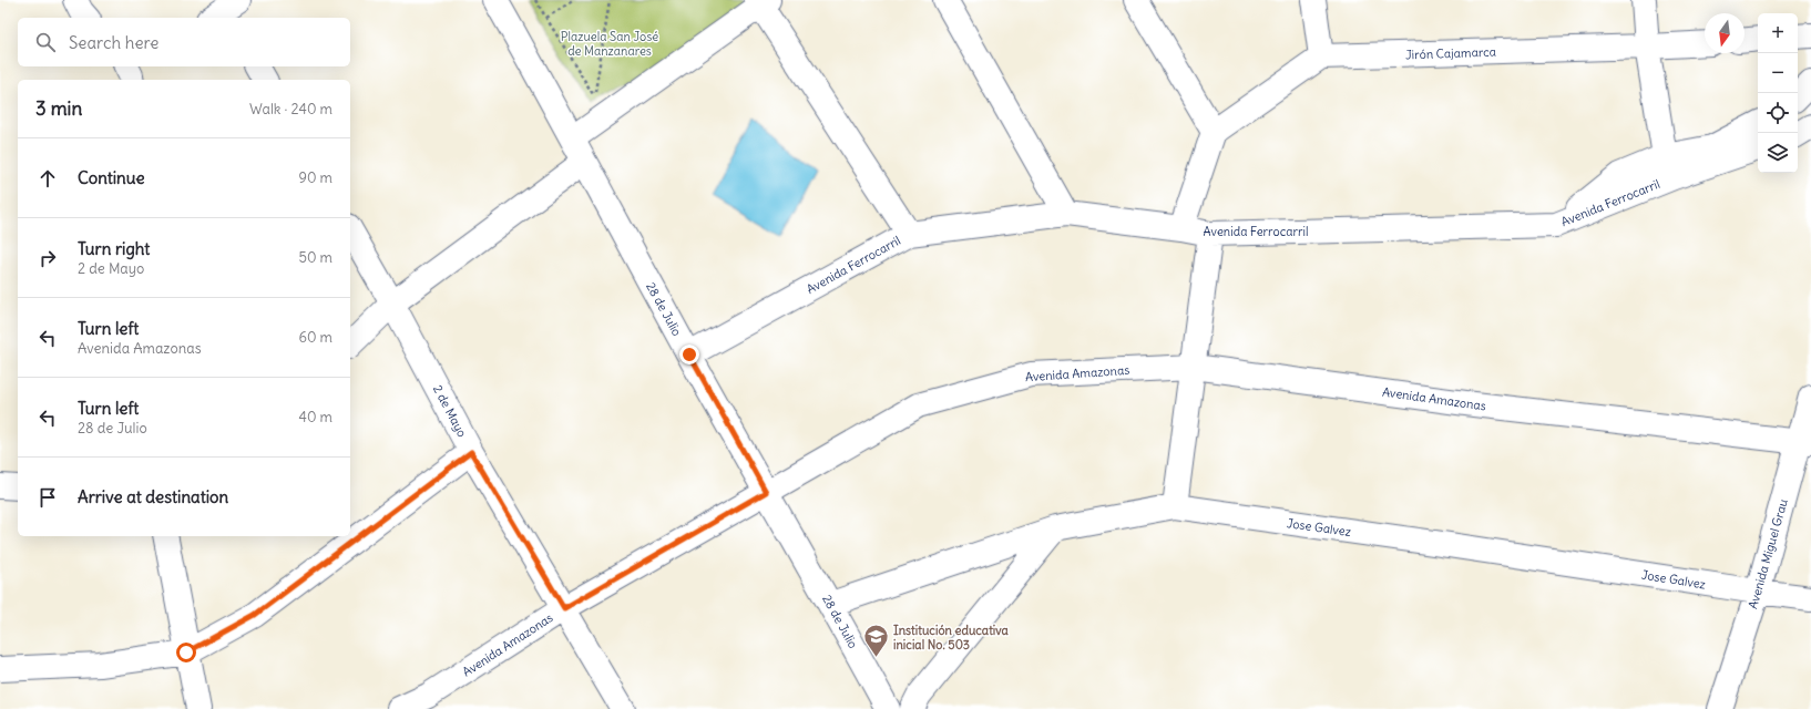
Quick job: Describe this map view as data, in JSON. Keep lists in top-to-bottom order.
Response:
{
  "streets": {
    "street": [
      "Jirón Cajamarca",
      "Avenida Ferrocarril",
      "28 de Julio",
      "Avenida Amazonas",
      "2 de Mayo",
      "Jose Galvez",
      "Avenida Miguel Grau"
    ]
  },
  "crossings": [
    ["Avenida Ferrocarril", "28 de Julio"],
    ["28 de Julio", "Avenida Amazonas"],
    ["28 de Julio", "Jose Galvez"],
    ["Avenida Amazonas", "2 de Mayo"],
    ["Avenida Amazonas", "Avenida Miguel Grau"],
    ["Jose Galvez", "Avenida Miguel Grau"]
  ],
  "parks": ["Plazuela San José de Manzanares"],
  "places": {
    "school or university": ["Institución educativa inicial No. 503"]
  },
  "north": "bottom",
  "page": {
    "map_buttons": ["+", "−"],
    "search": "Search here",
    "heading": ["3 min", "Walk · 240 m"],
    "list": [
      ["Continue", "90 m"],
      ["Turn right", "2 de Mayo", "50 m"],
      ["Turn left", "Avenida Amazonas", "60 m"],
      ["Turn left", "28 de Julio", "40 m"],
      "Arrive at destination"
    ]
  }
}
